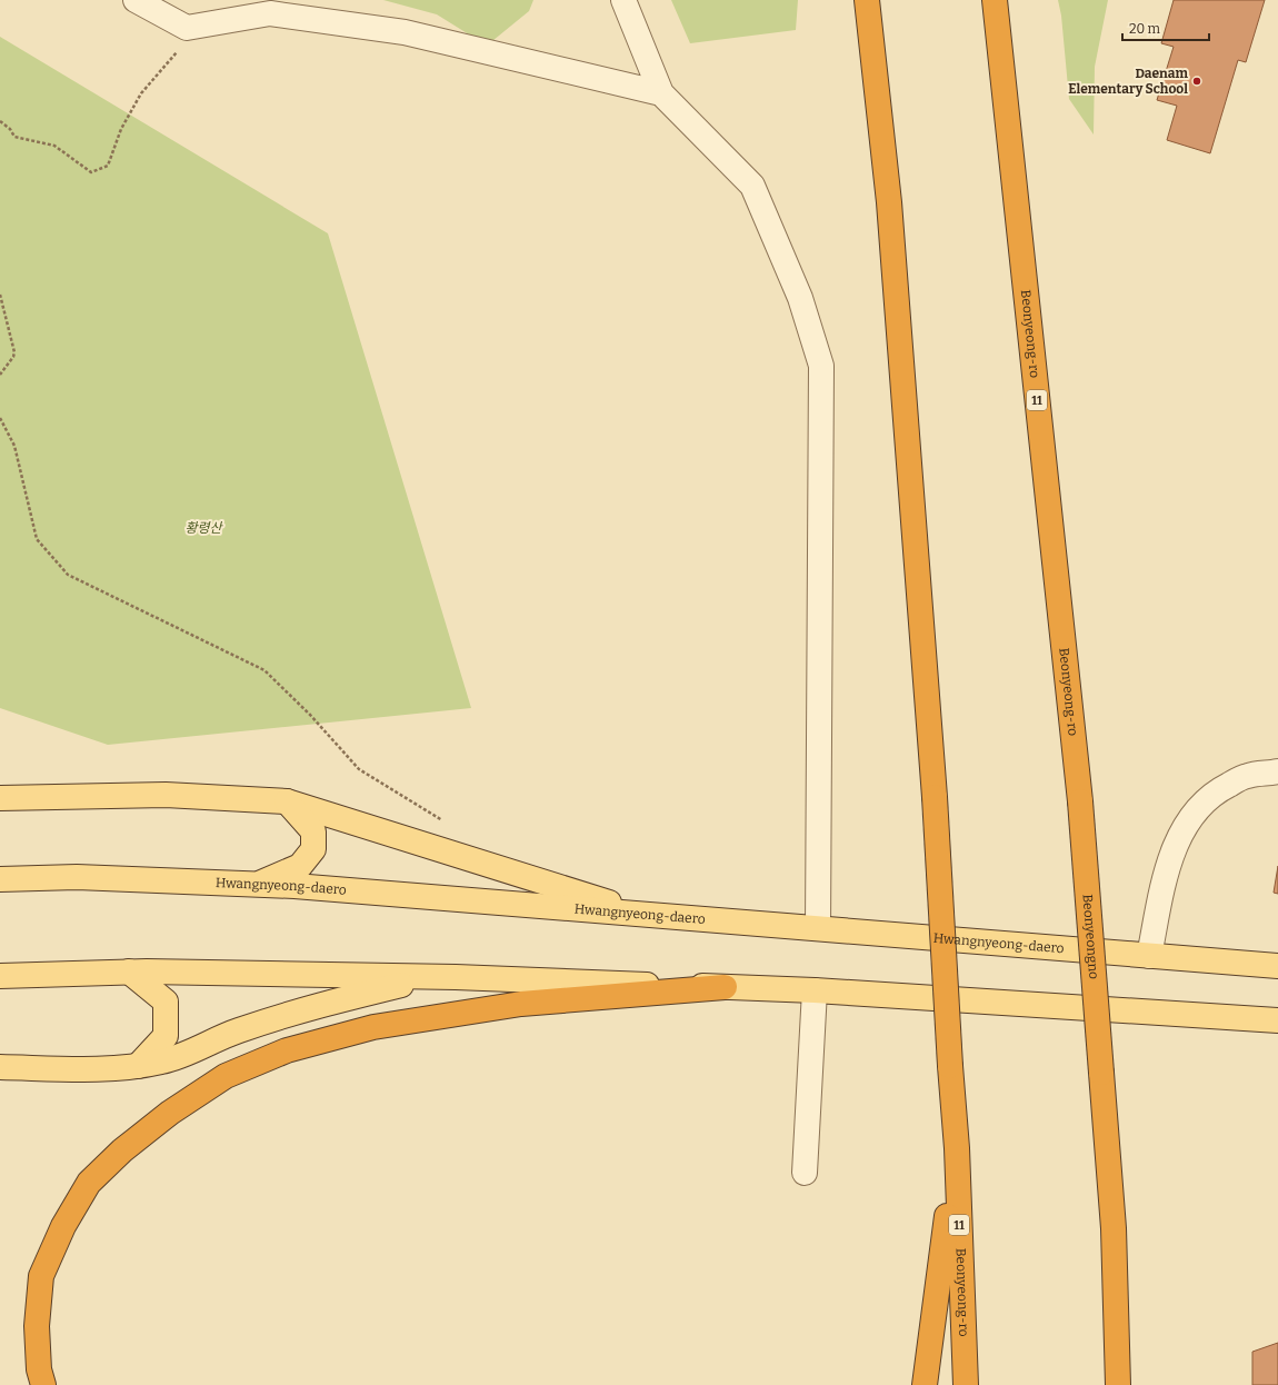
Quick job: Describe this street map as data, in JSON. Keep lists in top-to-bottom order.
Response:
{
  "streets": {
    "highway": ["Beonyeong-ro", "11", "Beonyeongno"],
    "main road": ["Hwangnyeong-daero"]
  },
  "crossings": [
    ["Beonyeong-ro", "Beonyeongno"]
  ],
  "parks": ["황령산"],
  "places": ["Daenam Elementary School"],
  "scale_bar": "20 m"
}
